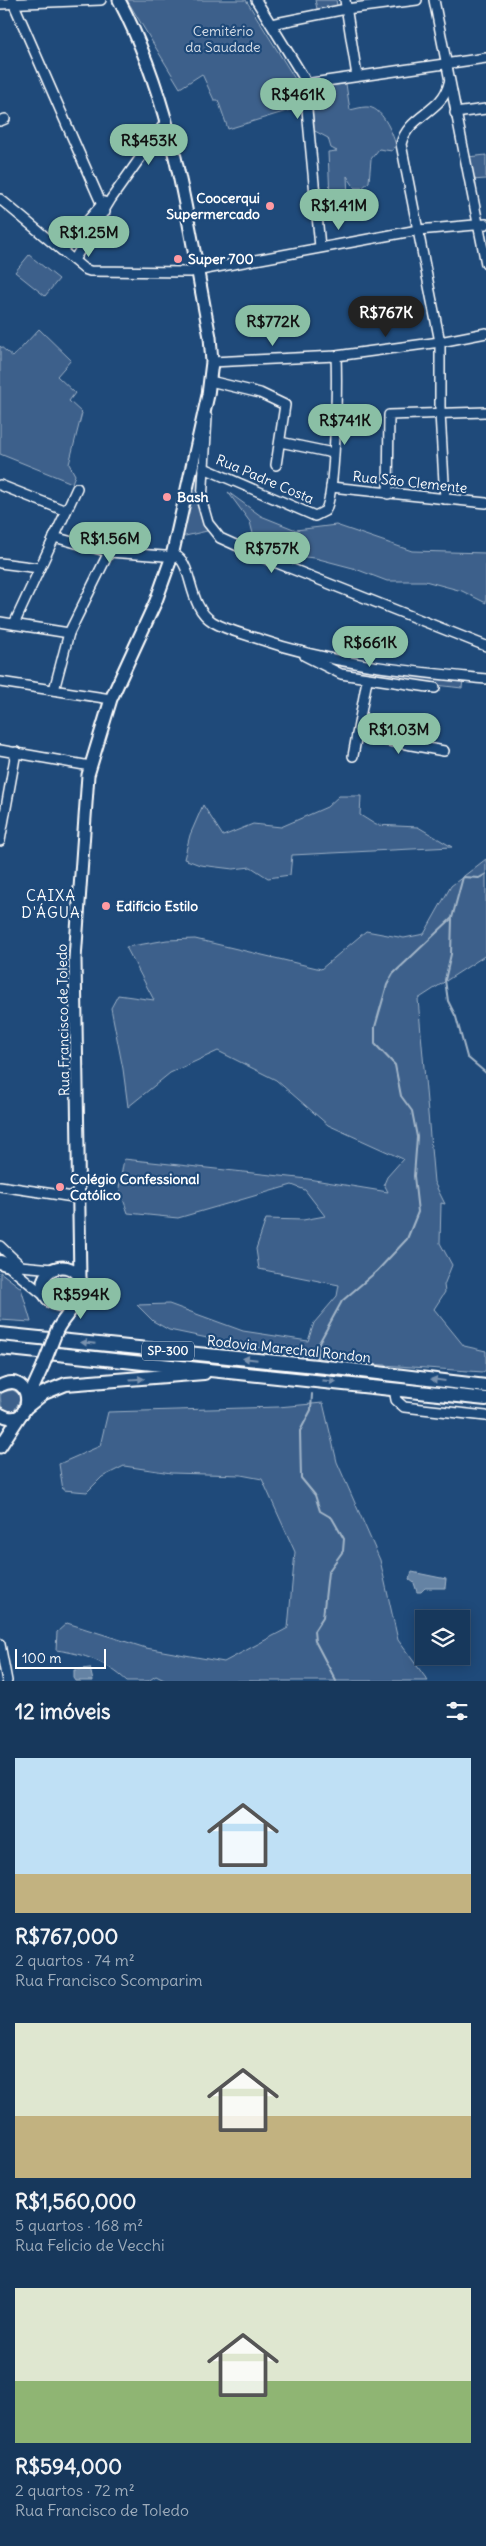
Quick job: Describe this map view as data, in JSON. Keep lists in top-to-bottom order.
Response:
{
  "streets": {
    "highway": ["Rodovia Marechal Rondon", "SP-300"],
    "main road": ["Rua Francisco de Toledo"],
    "street": ["Rua Padre Costa", "Rua São Clemente"]
  },
  "crossings": [
    ["Rua Padre Costa", "Rua São Clemente"]
  ],
  "districts": ["CAIXA D'ÁGUA"],
  "parks": ["Cemitério da Saudade"],
  "places": [
    "Coocerqui Supermercado",
    "Super 700",
    "Bash",
    "Edifício Estilo",
    "Colégio Confessional Católico"
  ],
  "scale_bar": "100 m",
  "page": {
    "price": [
      "R$461K",
      "R$453K",
      "R$1.41M",
      "R$1.25M",
      "R$767K",
      "R$772K",
      "R$741K",
      "R$1.56M",
      "R$757K",
      "R$661K",
      "R$1.03M",
      "R$594K"
    ],
    "scale": "100 m",
    "heading": "12 imóveis",
    "list": [
      {
        "name": "R$767,000",
        "note": "2 quartos · 74 m² · Rua Francisco Scomparim"
      },
      {
        "name": "R$1,560,000",
        "note": "5 quartos · 168 m² · Rua Felicio de Vecchi"
      },
      {
        "name": "R$594,000",
        "note": "2 quartos · 72 m² · Rua Francisco de Toledo"
      }
    ]
  }
}
